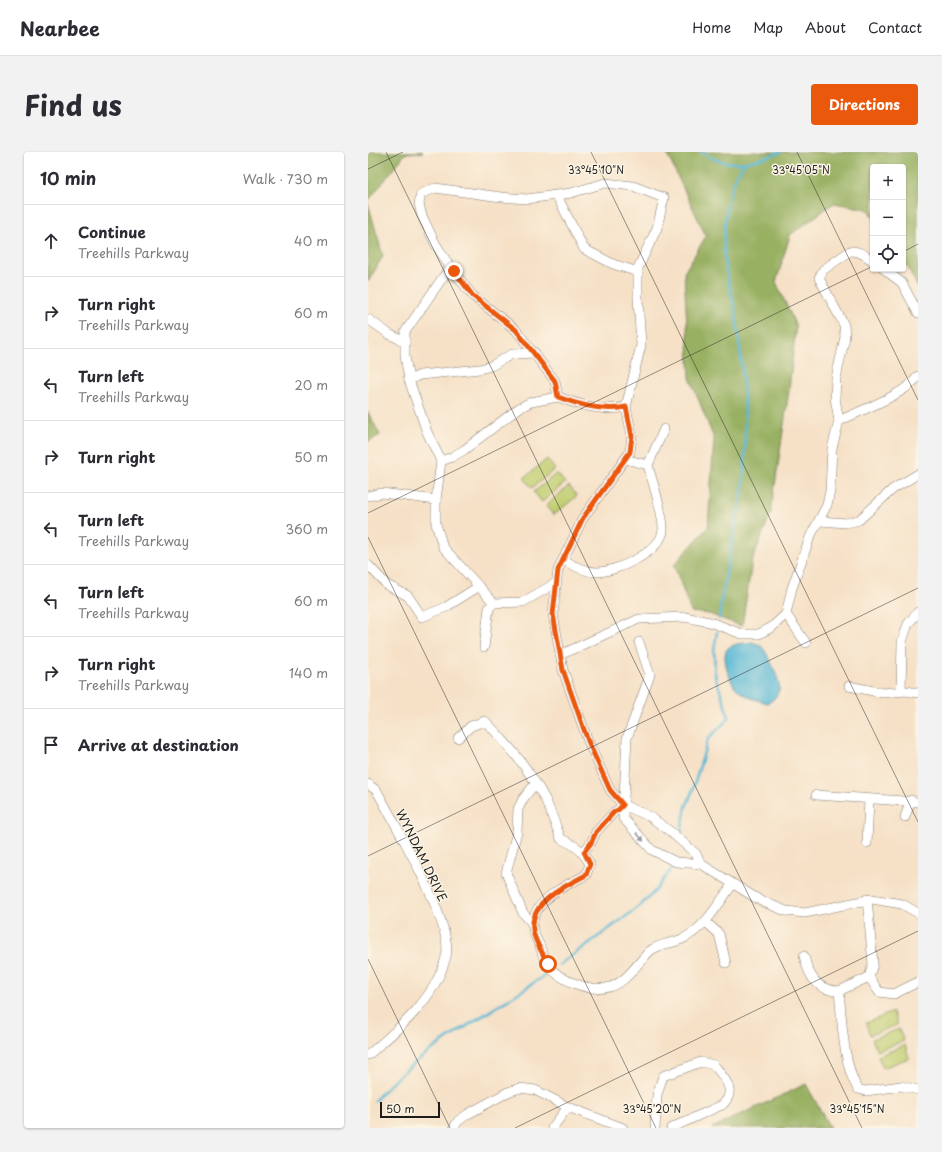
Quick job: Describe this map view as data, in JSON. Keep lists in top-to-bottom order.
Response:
{
  "streets": {
    "street": ["WYNDAM DRIVE"]
  },
  "scale_bar": "50 m",
  "page": {
    "header": "Nearbee",
    "nav": [
      "Home",
      "Map",
      "About",
      "Contact"
    ],
    "title": "Find us",
    "buttons": "Directions",
    "heading": ["10 min", "Walk · 730 m"],
    "map_buttons": ["+", "−"],
    "list": [
      ["Continue", "Treehills Parkway", "40 m"],
      ["Turn right", "Treehills Parkway", "60 m"],
      ["Turn left", "Treehills Parkway", "20 m"],
      ["Turn right", "50 m"],
      ["Turn left", "Treehills Parkway", "360 m"],
      ["Turn left", "Treehills Parkway", "60 m"],
      ["Turn right", "Treehills Parkway", "140 m"],
      "Arrive at destination"
    ],
    "scale": "50 m"
  },
  "coordinates": [
    "33°45'10\"N",
    "33°45'05\"N",
    "33°45'20\"N",
    "33°45'15\"N"
  ]
}
